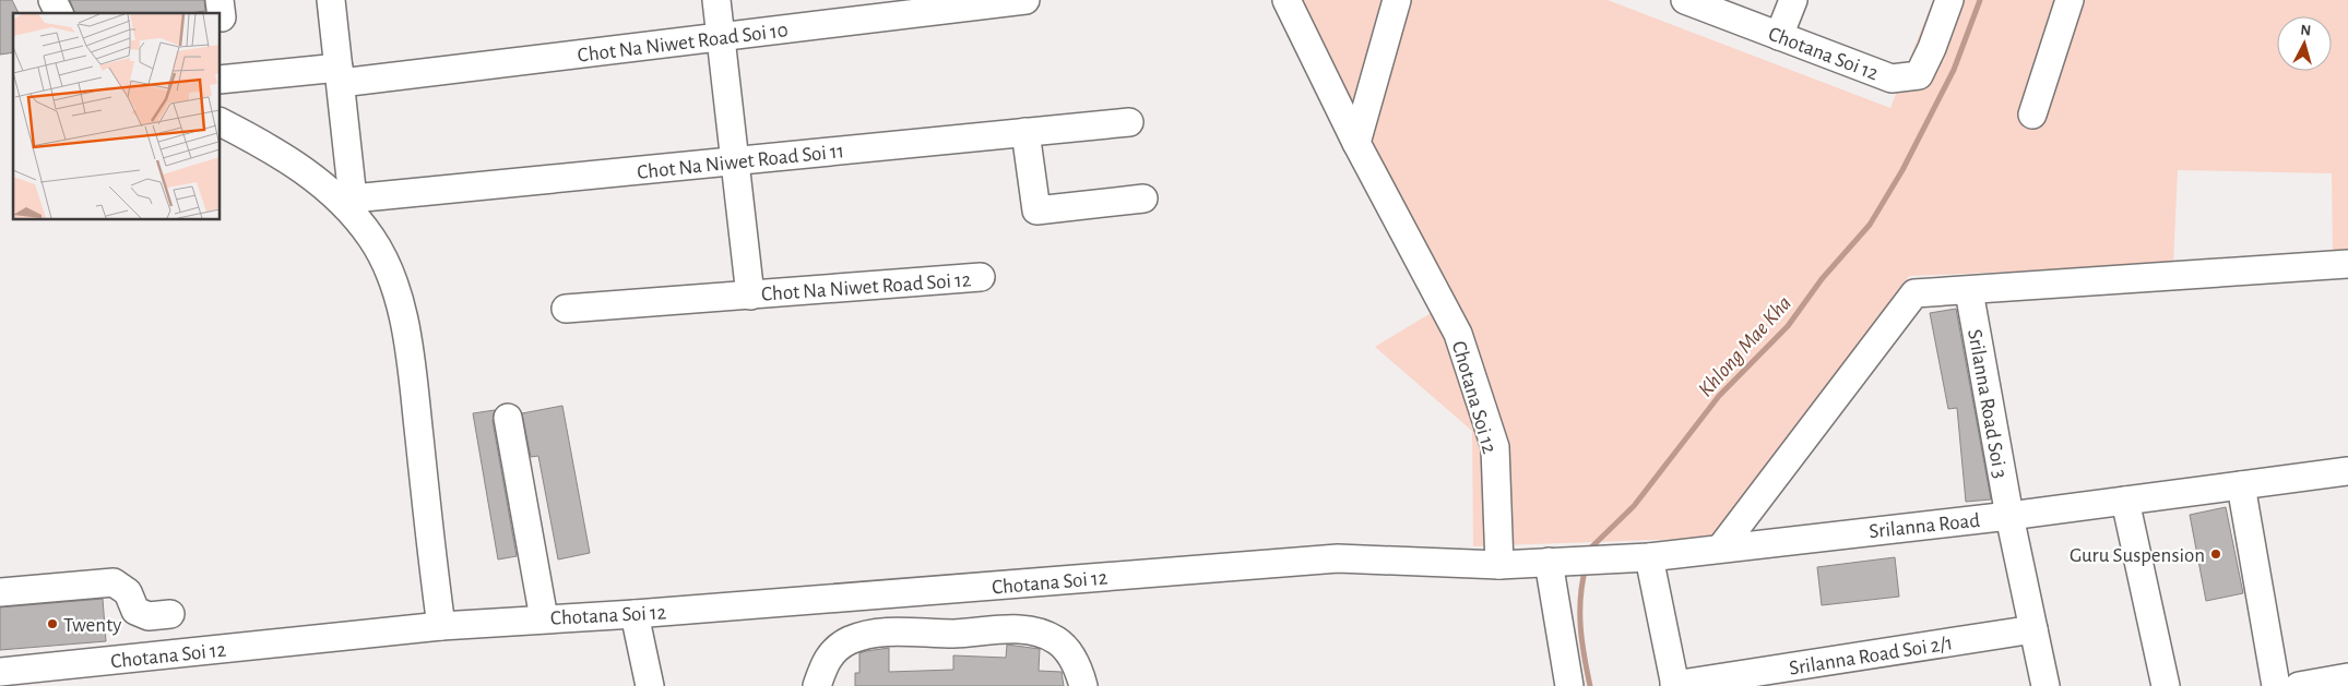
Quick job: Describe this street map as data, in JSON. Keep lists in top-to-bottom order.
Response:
{
  "streets": {
    "street": [
      "Chot Na Niwet Road Soi 10",
      "Chotana Soi 12",
      "Chot Na Niwet Road Soi 11",
      "Chot Na Niwet Road Soi 12",
      "Srilanna Road Soi 3",
      "Srilanna Road",
      "Srilanna Road Soi 2/1"
    ]
  },
  "crossings": [
    ["Chot Na Niwet Road Soi 10", "Chot Na Niwet Road Soi 11"],
    ["Chot Na Niwet Road Soi 10", "Chot Na Niwet Road Soi 12"],
    ["Chotana Soi 12", "Srilanna Road"],
    ["Chot Na Niwet Road Soi 11", "Chot Na Niwet Road Soi 12"],
    ["Srilanna Road Soi 3", "Srilanna Road"],
    ["Srilanna Road Soi 3", "Srilanna Road Soi 2/1"]
  ],
  "water": ["Khlong Mae Kha"],
  "places": ["Guru Suspension", "Twenty"],
  "north": "top"
}
